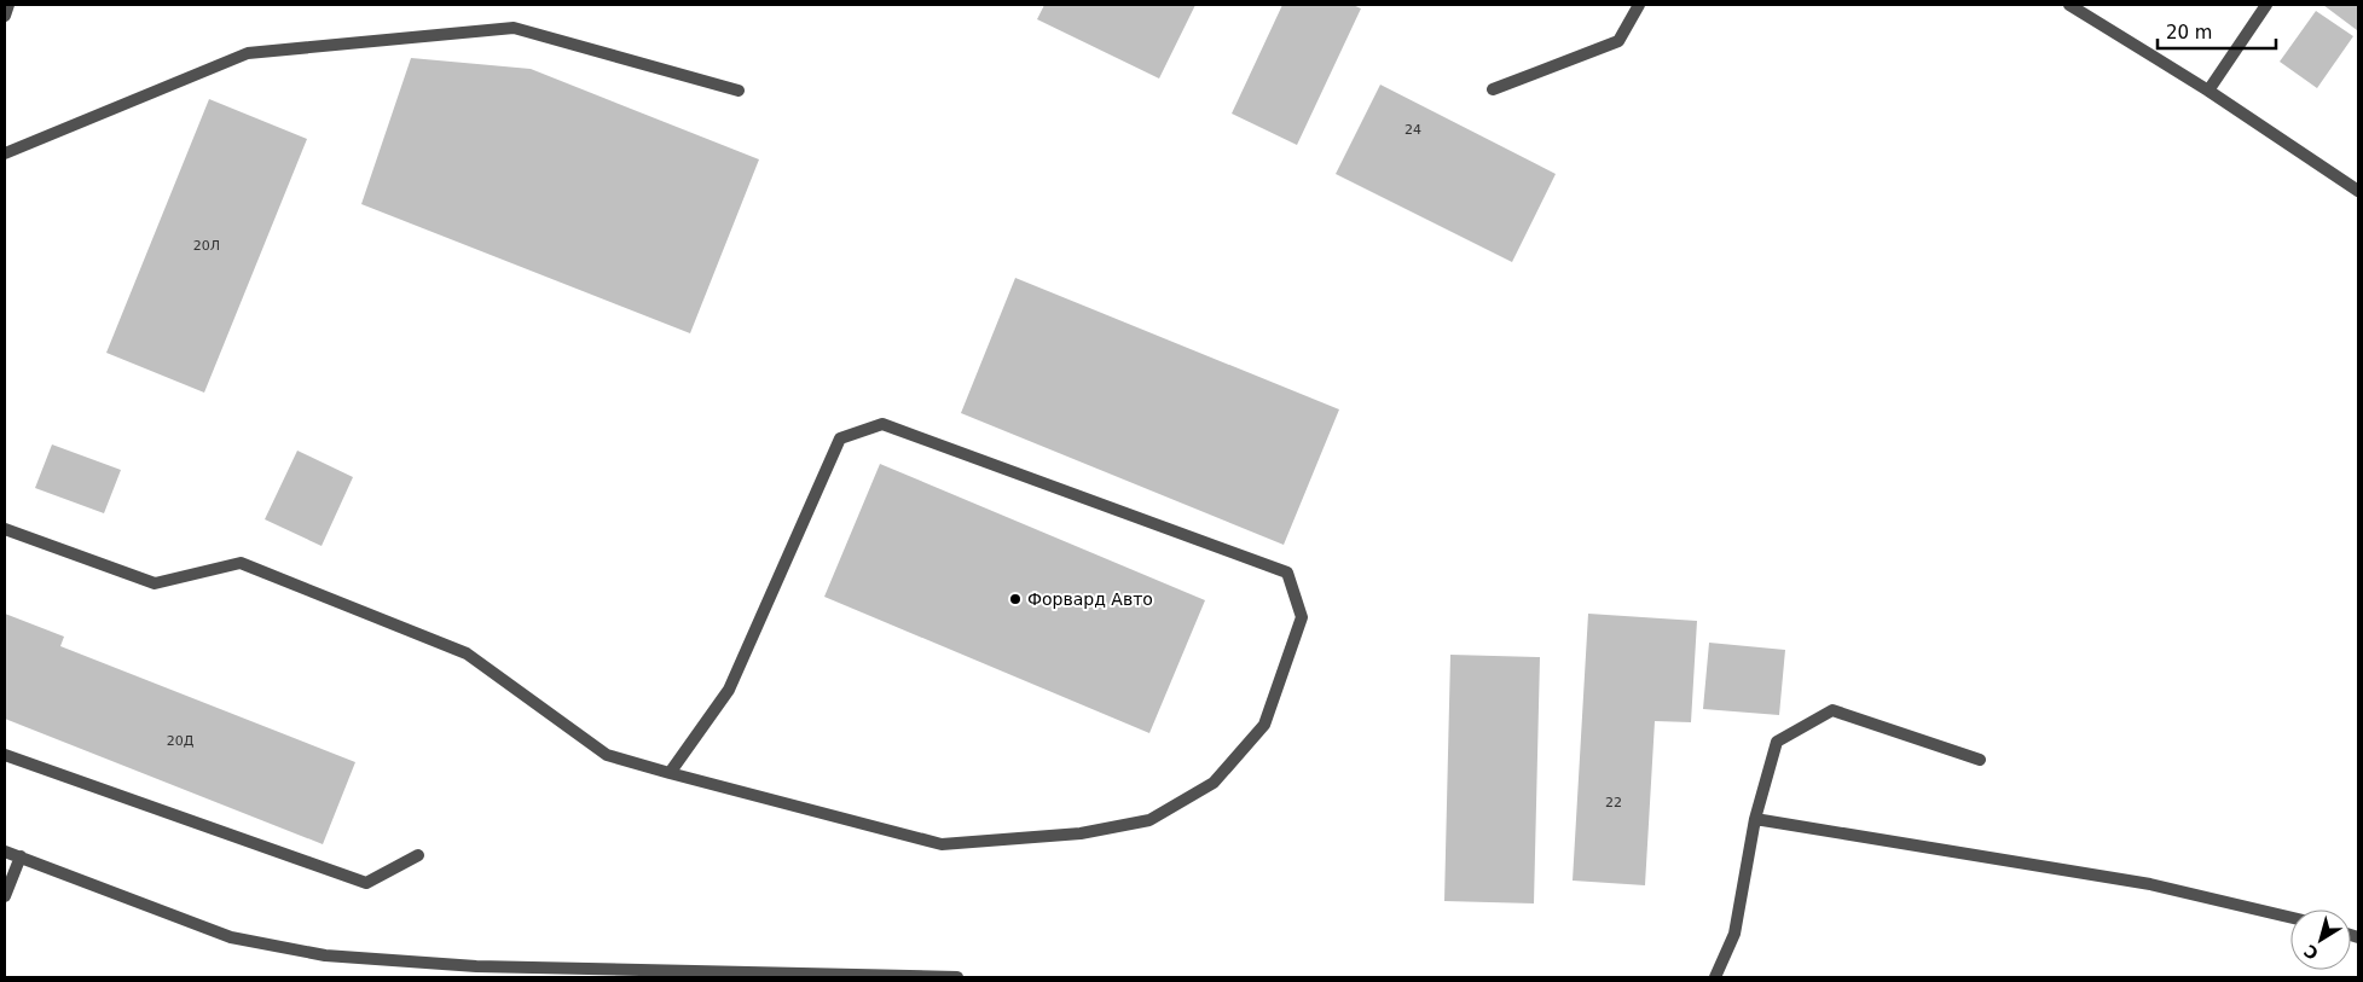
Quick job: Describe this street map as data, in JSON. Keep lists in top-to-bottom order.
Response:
{
  "places": ["Форвард Авто"],
  "house_numbers": [
    "24",
    "20Л",
    "20Д",
    "22"
  ],
  "scale_bar": "20 m",
  "north": "bottom left"
}
